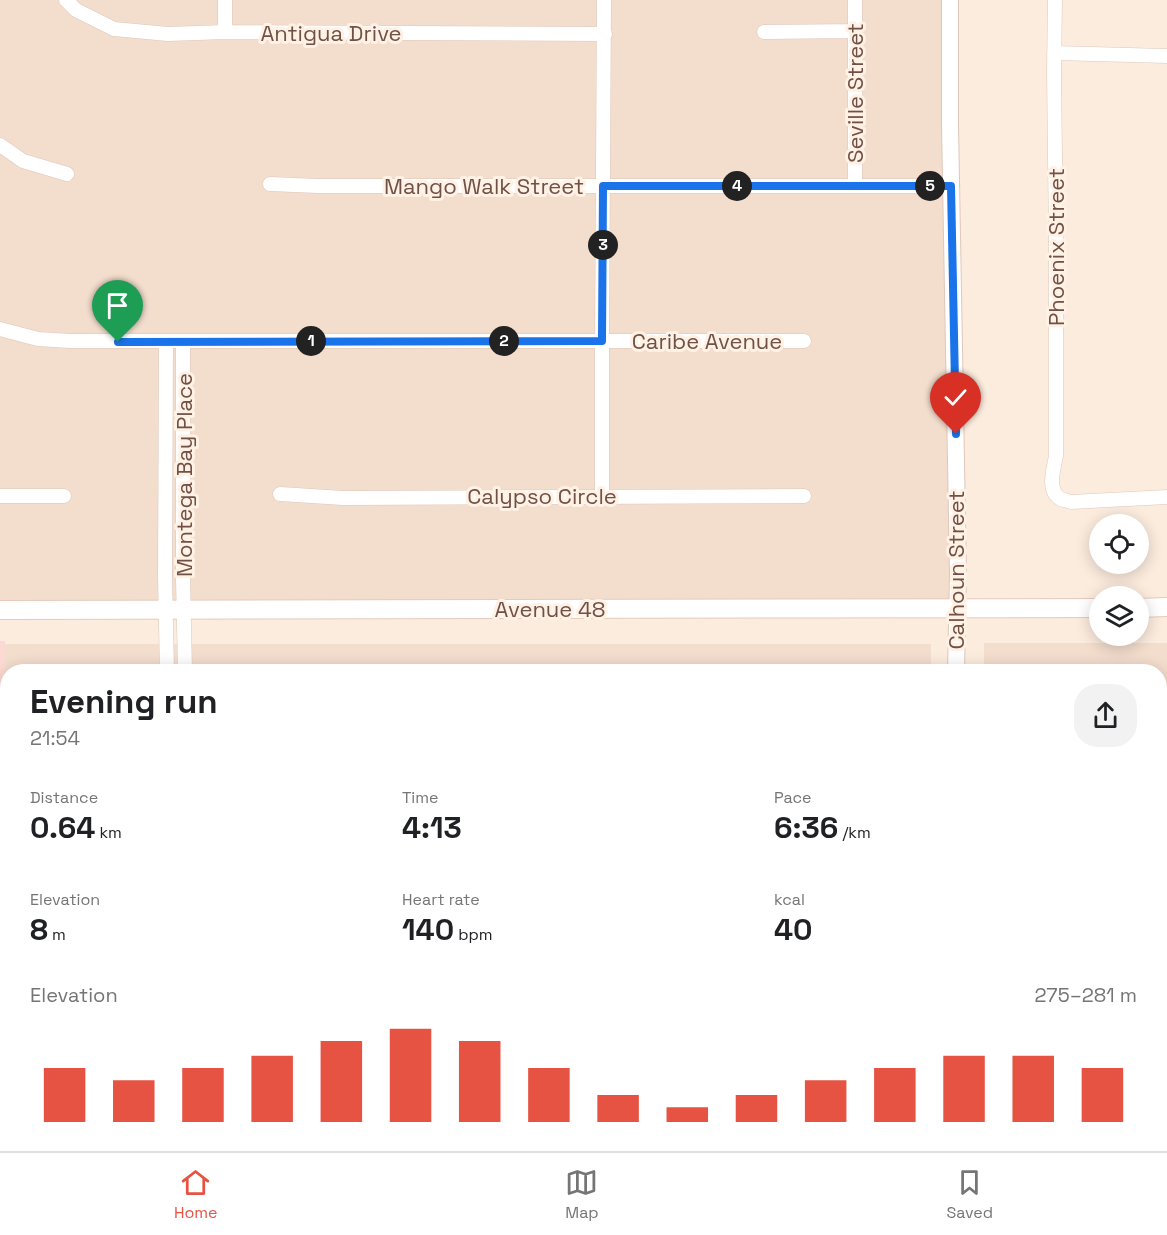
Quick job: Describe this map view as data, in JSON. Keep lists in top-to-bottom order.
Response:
{
  "streets": {
    "main road": ["Avenue 48"],
    "street": [
      "Antigua Drive",
      "Seville Street",
      "Mango Walk Street",
      "Phoenix Street",
      "Caribe Avenue",
      "Montega Bay Place",
      "Calypso Circle",
      "Calhoun Street"
    ]
  },
  "crossings": [
    ["Seville Street", "Mango Walk Street"],
    ["Mango Walk Street", "Calhoun Street"],
    ["Caribe Avenue", "Montega Bay Place"],
    ["Montega Bay Place", "Avenue 48"],
    ["Calhoun Street", "Avenue 48"]
  ],
  "page": {
    "pins": [
      "4",
      "5",
      "3",
      "1",
      "2"
    ],
    "heading": ["Evening run", "21:54"],
    "stats": [
      ["Distance", "0.64 km"],
      ["Time", "4:13"],
      ["Pace", "6:36 /km"],
      ["Elevation", "8 m"],
      ["Heart rate", "140 bpm"],
      ["kcal", "40"]
    ],
    "chart": ["Elevation", "275–281 m"],
    "tabs": ["Home", "Map", "Saved"]
  }
}
